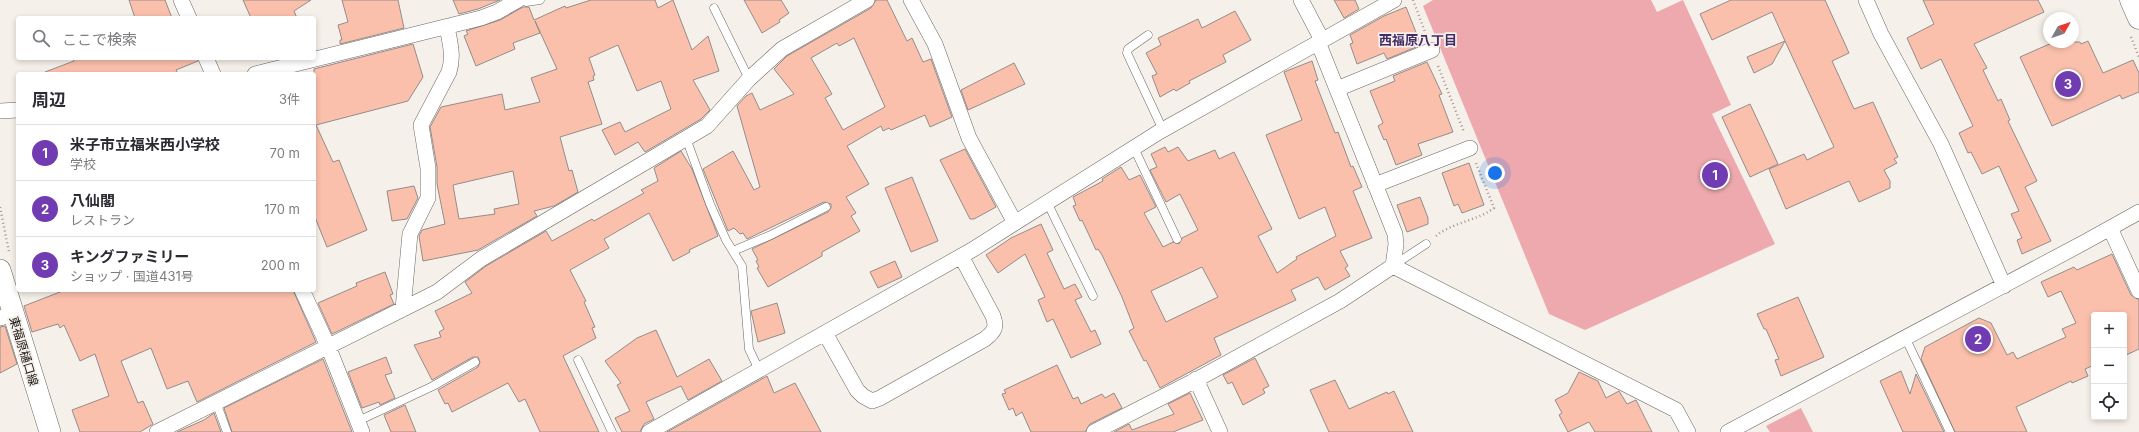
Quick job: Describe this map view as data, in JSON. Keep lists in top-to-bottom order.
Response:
{
  "streets": {
    "main road": ["東福原樋口線"]
  },
  "districts": ["西福原八丁目"],
  "north": "top right",
  "page": {
    "search": "ここで検索",
    "pins": ["3", "1", "2"],
    "heading": ["周辺", "3件"],
    "list": [
      {
        "mark": "1",
        "name": "米子市立福米西小学校",
        "note": "学校",
        "value": "70 m"
      },
      {
        "mark": "2",
        "name": "八仙閣",
        "note": "レストラン",
        "value": "170 m"
      },
      {
        "mark": "3",
        "name": "キングファミリー",
        "note": "ショップ · 国道431号",
        "value": "200 m"
      }
    ],
    "map_buttons": ["+", "−"]
  }
}
